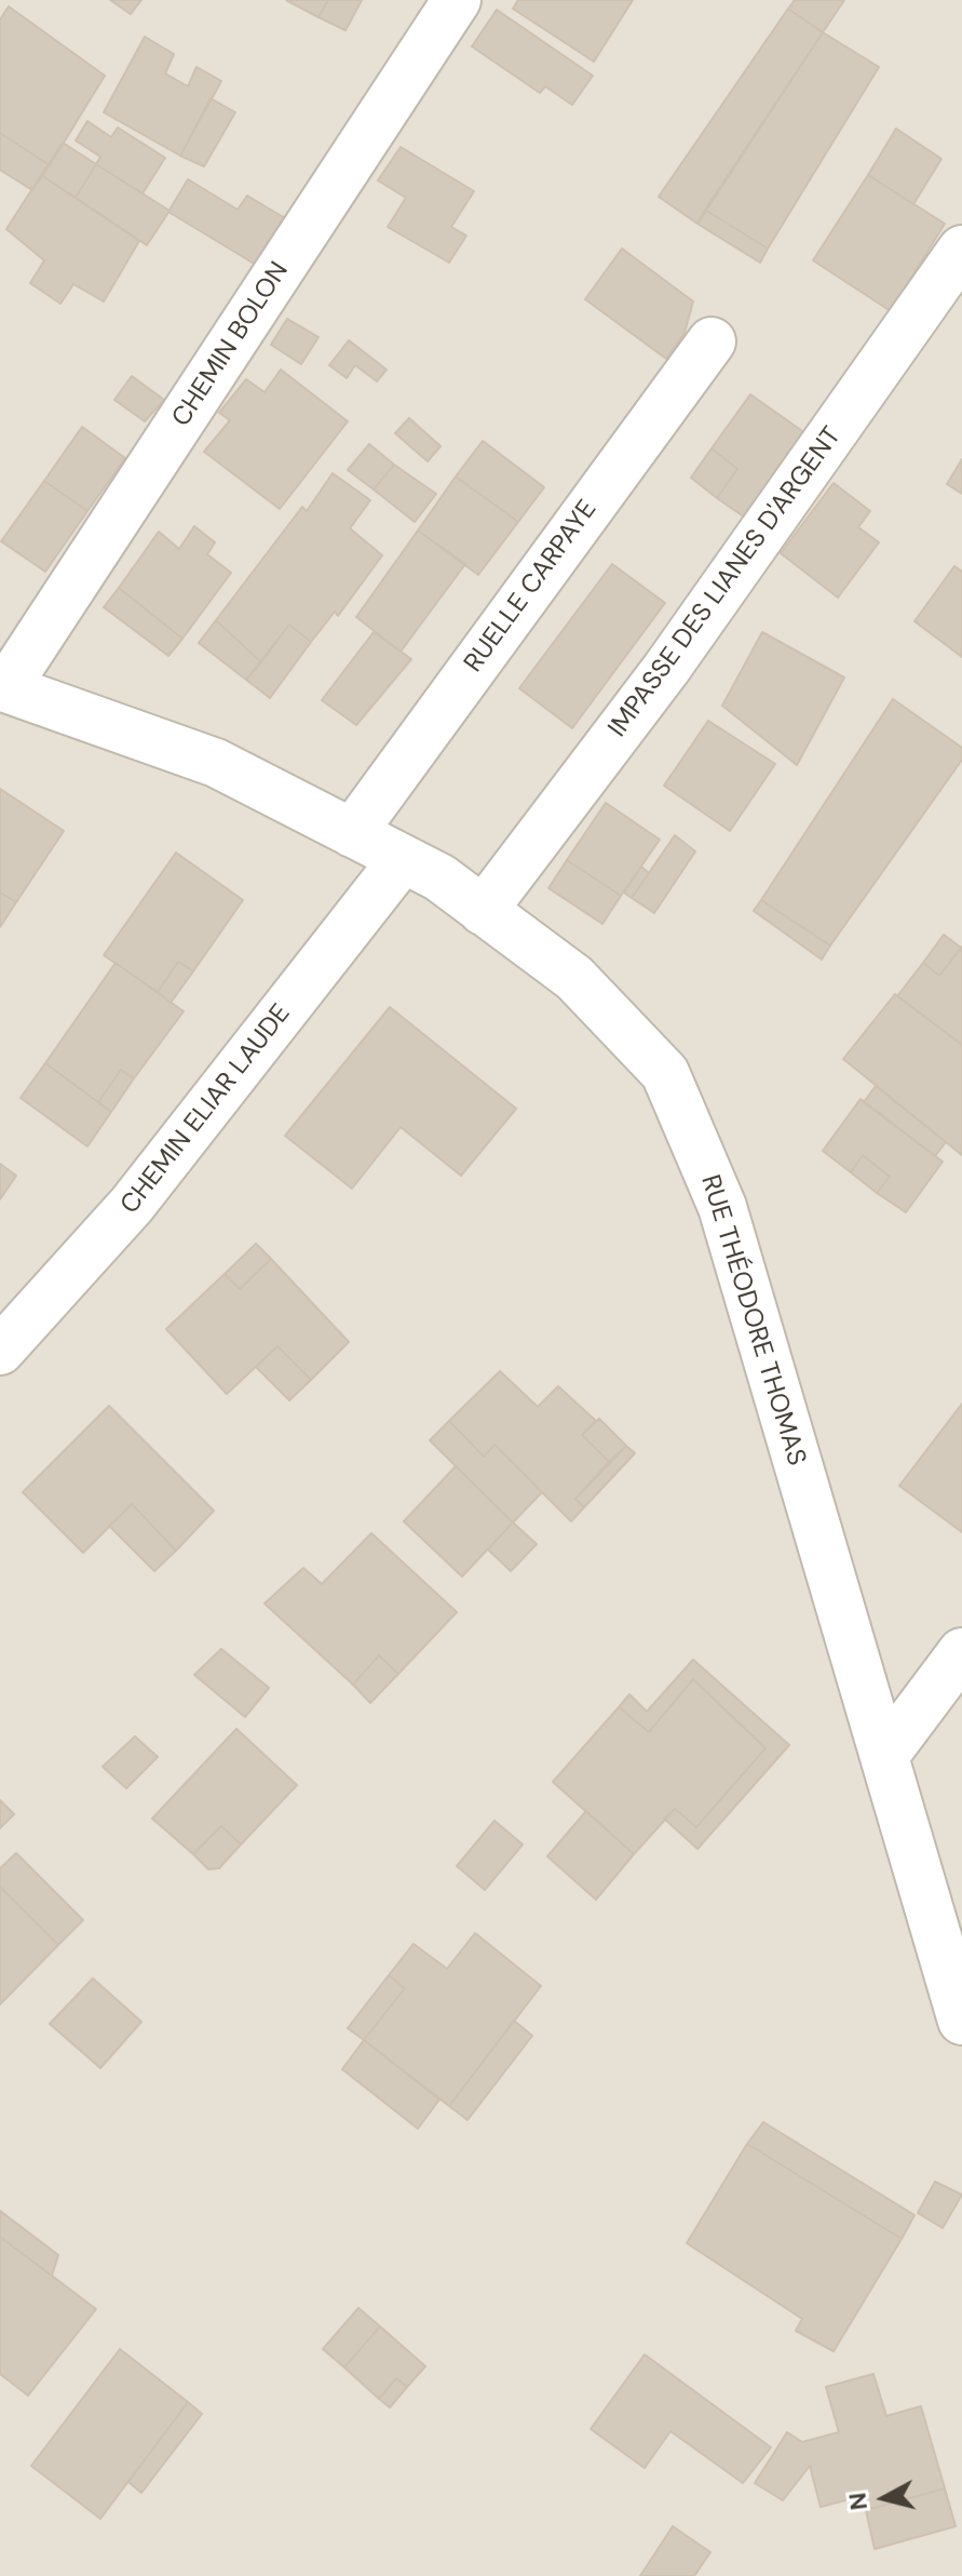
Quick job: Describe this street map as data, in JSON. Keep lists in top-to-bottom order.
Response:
{
  "streets": {
    "street": [
      "CHEMIN BOLON",
      "IMPASSE DES LIANES D'ARGENT",
      "RUELLE CARPAYE",
      "CHEMIN ELIAR LAUDE",
      "RUE THÉODORE THOMAS"
    ]
  },
  "crossings": [
    ["CHEMIN BOLON", "RUE THÉODORE THOMAS"],
    ["IMPASSE DES LIANES D'ARGENT", "RUE THÉODORE THOMAS"],
    ["RUELLE CARPAYE", "RUE THÉODORE THOMAS"],
    ["CHEMIN ELIAR LAUDE", "RUE THÉODORE THOMAS"]
  ],
  "north": "left"
}
